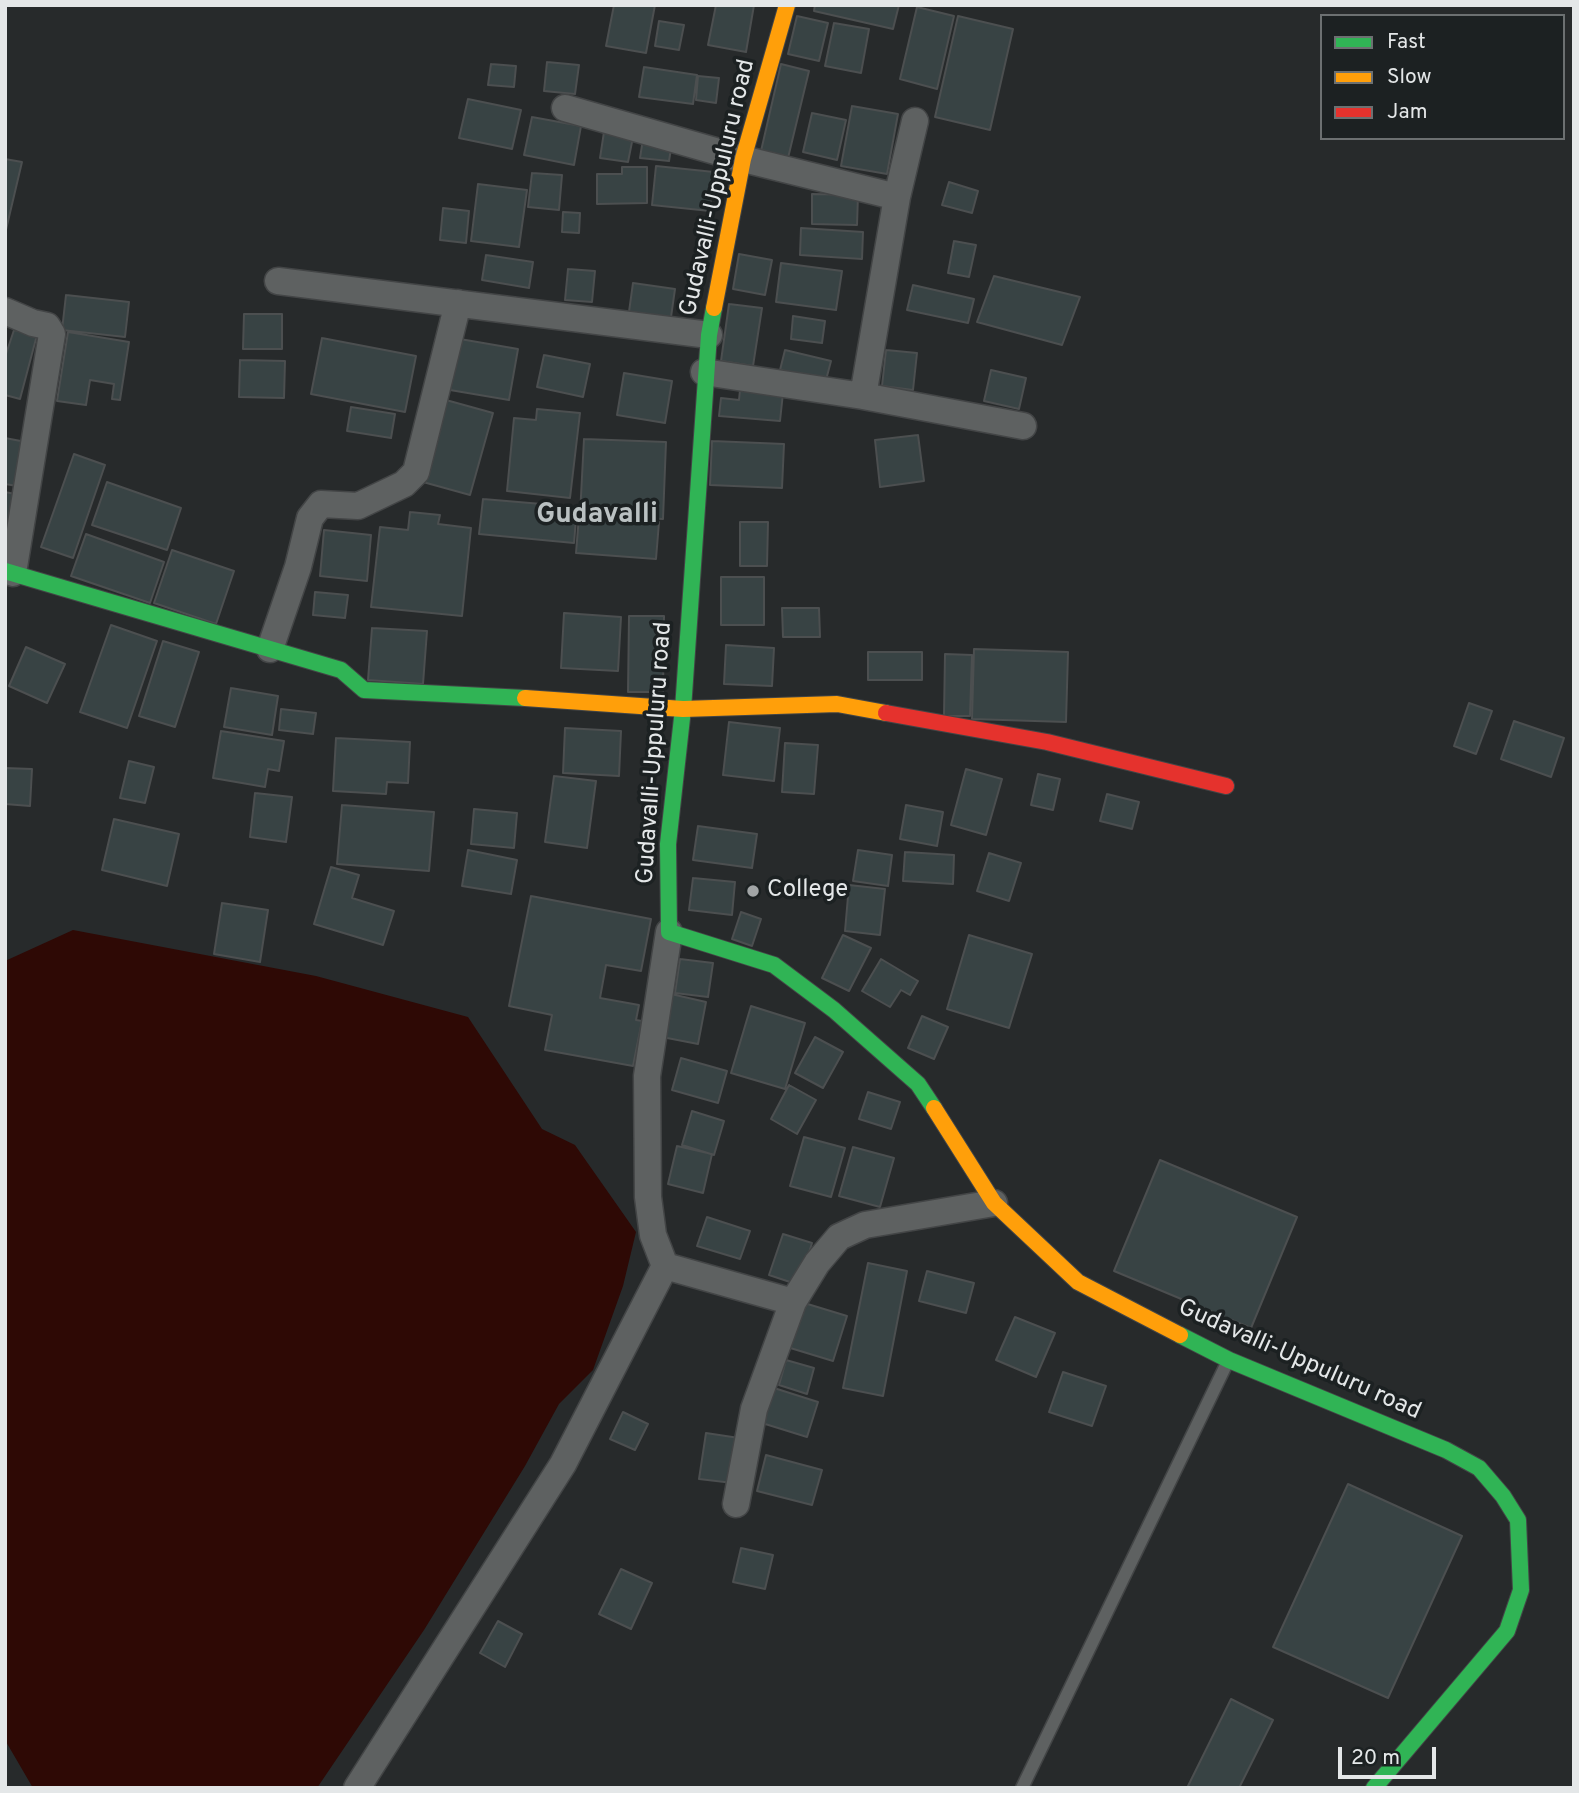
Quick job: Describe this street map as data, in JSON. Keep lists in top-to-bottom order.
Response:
{
  "streets": {
    "main road": ["Gudavalli-Uppuluru road"]
  },
  "districts": ["Gudavalli"],
  "places": ["College"],
  "legend": ["Fast", "Slow", "Jam"],
  "scale_bar": "20 m"
}
